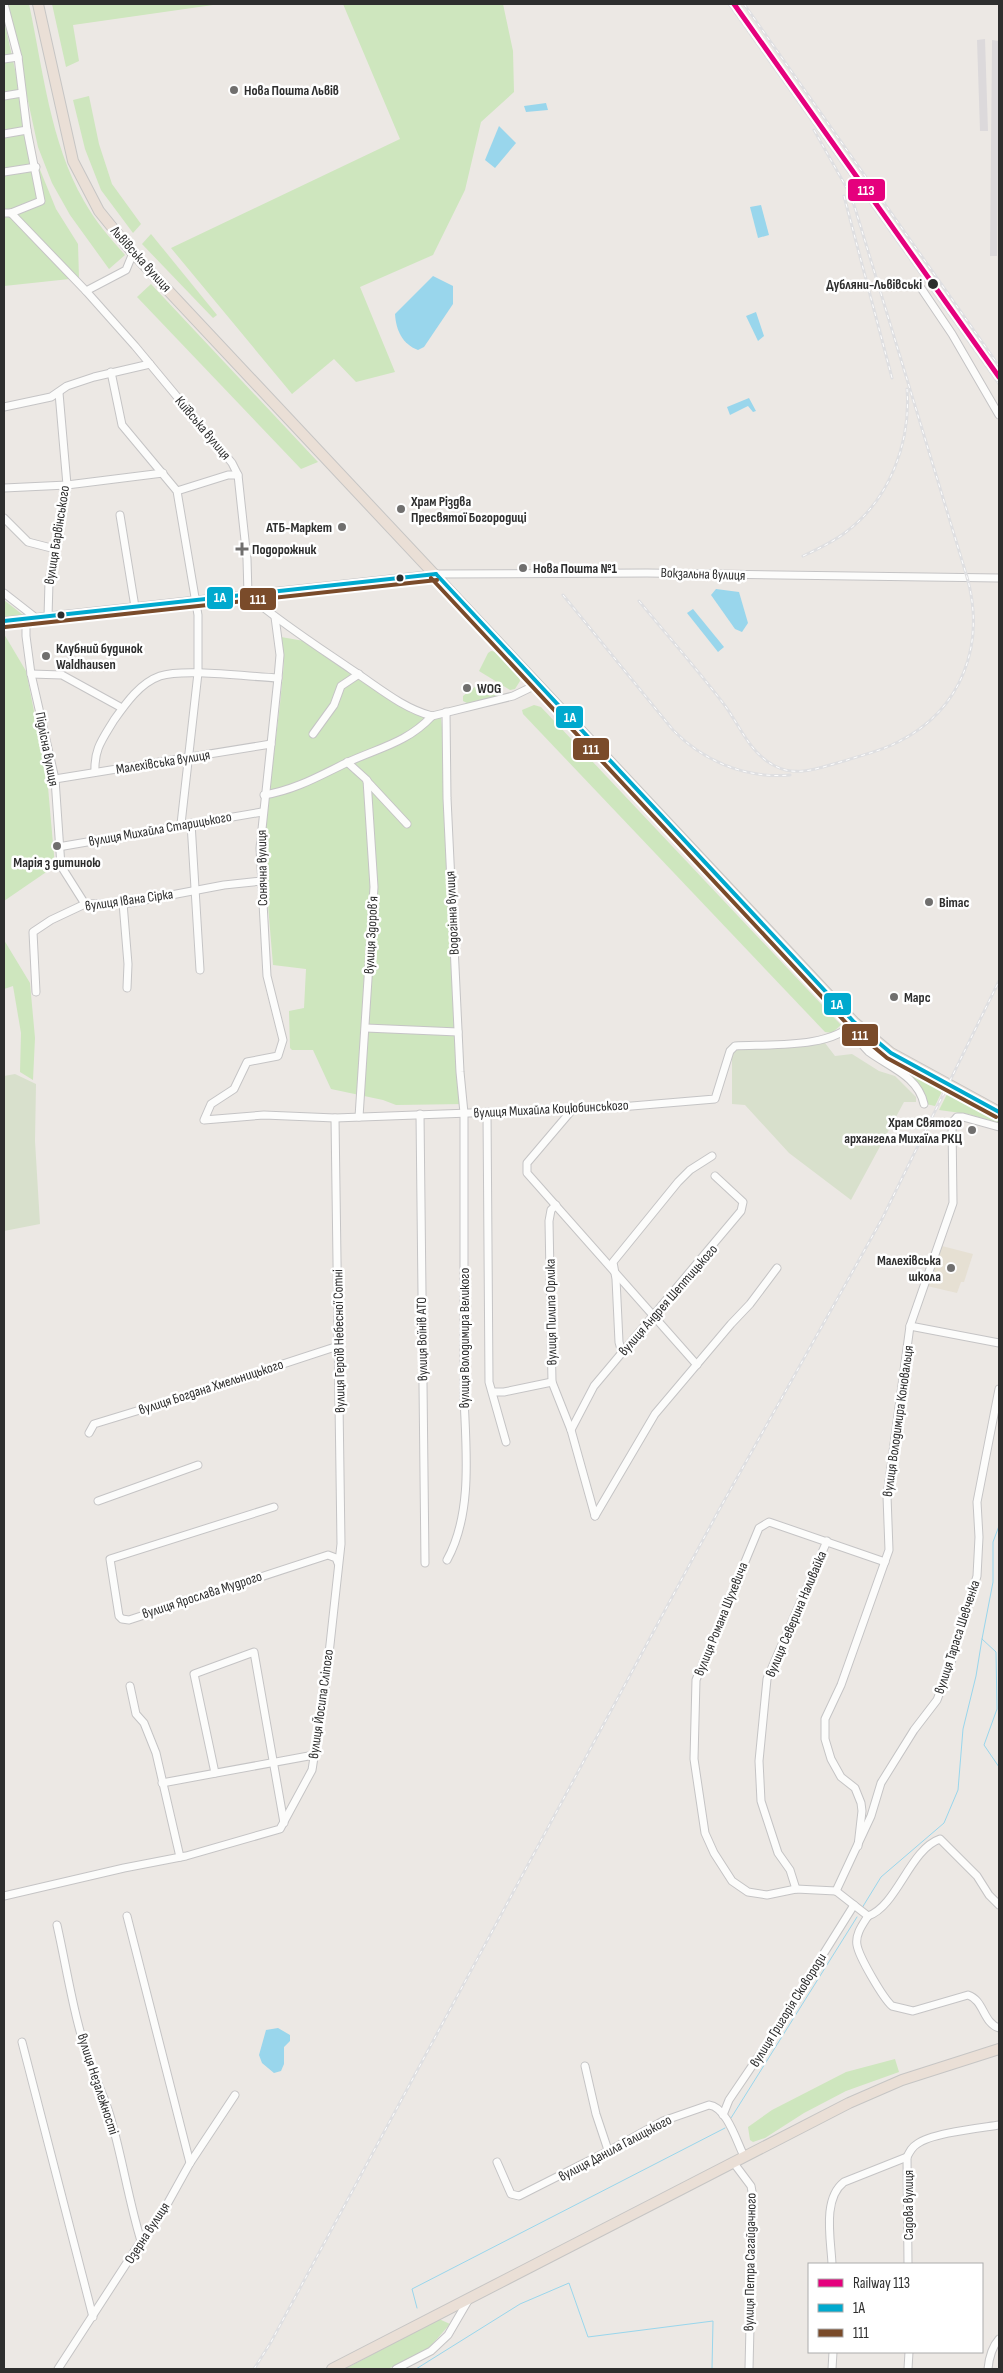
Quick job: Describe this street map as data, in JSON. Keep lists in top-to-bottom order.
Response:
{
  "streets": {
    "highway": ["Львівська вулиця"],
    "street": [
      "Київська вулиця",
      "вулиця Барвінського",
      "Вокзальна вулиця",
      "Підлісна вулиця",
      "Малехівська вулиця",
      "вулиця Михайла Старицького",
      "Сонячна вулиця",
      "вулиця Івана Сірка",
      "Водогінна вулиця",
      "вулиця Здоровʼя",
      "вулиця Михайла Коцюбинського",
      "вулиця Андрея Шептицького",
      "вулиця Пилипа Орлика",
      "вулиця Володимира Великого",
      "вулиця Воїнів АТО",
      "вулиця Героїв Небесної Сотні",
      "вулиця Богдана Хмельницького",
      "вулиця Володимира Коновальця",
      "вулиця Ярослава Мудрого",
      "вулиця Северина Наливайка",
      "вулиця Романа Шухевича",
      "вулиця Тараса Шевченка",
      "вулиця Йосипа Сліпого",
      "вулиця Григорія Сковороди",
      "вулиця Незалежності",
      "вулиця Данила Галицького",
      "Садова вулиця",
      "Озерна вулиця",
      "вулиця Петра Сагайдачного"
    ]
  },
  "crossings": [
    ["Львівська вулиця", "Вокзальна вулиця"],
    ["Львівська вулиця", "вулиця Михайла Коцюбинського"],
    ["Підлісна вулиця", "Малехівська вулиця"],
    ["Підлісна вулиця", "вулиця Михайла Старицького"],
    ["Підлісна вулиця", "вулиця Івана Сірка"],
    ["Малехівська вулиця", "Сонячна вулиця"],
    ["вулиця Михайла Старицького", "Сонячна вулиця"],
    ["Сонячна вулиця", "вулиця Івана Сірка"],
    ["Сонячна вулиця", "вулиця Михайла Коцюбинського"],
    ["Водогінна вулиця", "вулиця Михайла Коцюбинського"],
    ["Водогінна вулиця", "вулиця Володимира Великого"],
    ["вулиця Здоровʼя", "вулиця Михайла Коцюбинського"],
    ["вулиця Михайла Коцюбинського", "вулиця Володимира Великого"],
    ["вулиця Михайла Коцюбинського", "вулиця Воїнів АТО"],
    ["вулиця Михайла Коцюбинського", "вулиця Героїв Небесної Сотні"],
    ["вулиця Пилипа Орлика", "вулиця Володимира Великого"],
    ["вулиця Героїв Небесної Сотні", "вулиця Богдана Хмельницького"],
    ["вулиця Героїв Небесної Сотні", "вулиця Ярослава Мудрого"],
    ["вулиця Героїв Небесної Сотні", "вулиця Йосипа Сліпого"],
    ["вулиця Володимира Коновальця", "вулиця Романа Шухевича"],
    ["вулиця Володимира Коновальця", "вулиця Тараса Шевченка"],
    ["вулиця Ярослава Мудрого", "вулиця Йосипа Сліпого"],
    ["вулиця Северина Наливайка", "вулиця Романа Шухевича"],
    ["вулиця Романа Шухевича", "вулиця Тараса Шевченка"],
    ["вулиця Григорія Сковороди", "вулиця Данила Галицького"],
    ["вулиця Незалежності", "Озерна вулиця"]
  ],
  "places": {
    "other": [
      "Нова Пошта Львів",
      "Дубляни-Львівські",
      "Храм Різдва Пресвятої Богородиці",
      "АТБ-Маркет",
      "Нова Пошта №1",
      "Клубний будинок Waldhausen",
      "WOG",
      "Марія з дитиною",
      "Вітас",
      "Марс",
      "Храм Святого архангела Михаїла РКЦ",
      "Малехівська школа"
    ],
    "health": ["Подорожник"]
  },
  "lines": ["rail line 113", "transit line 1А", "transit line 111"],
  "legend": ["Railway 113", "1А", "111"]
}
